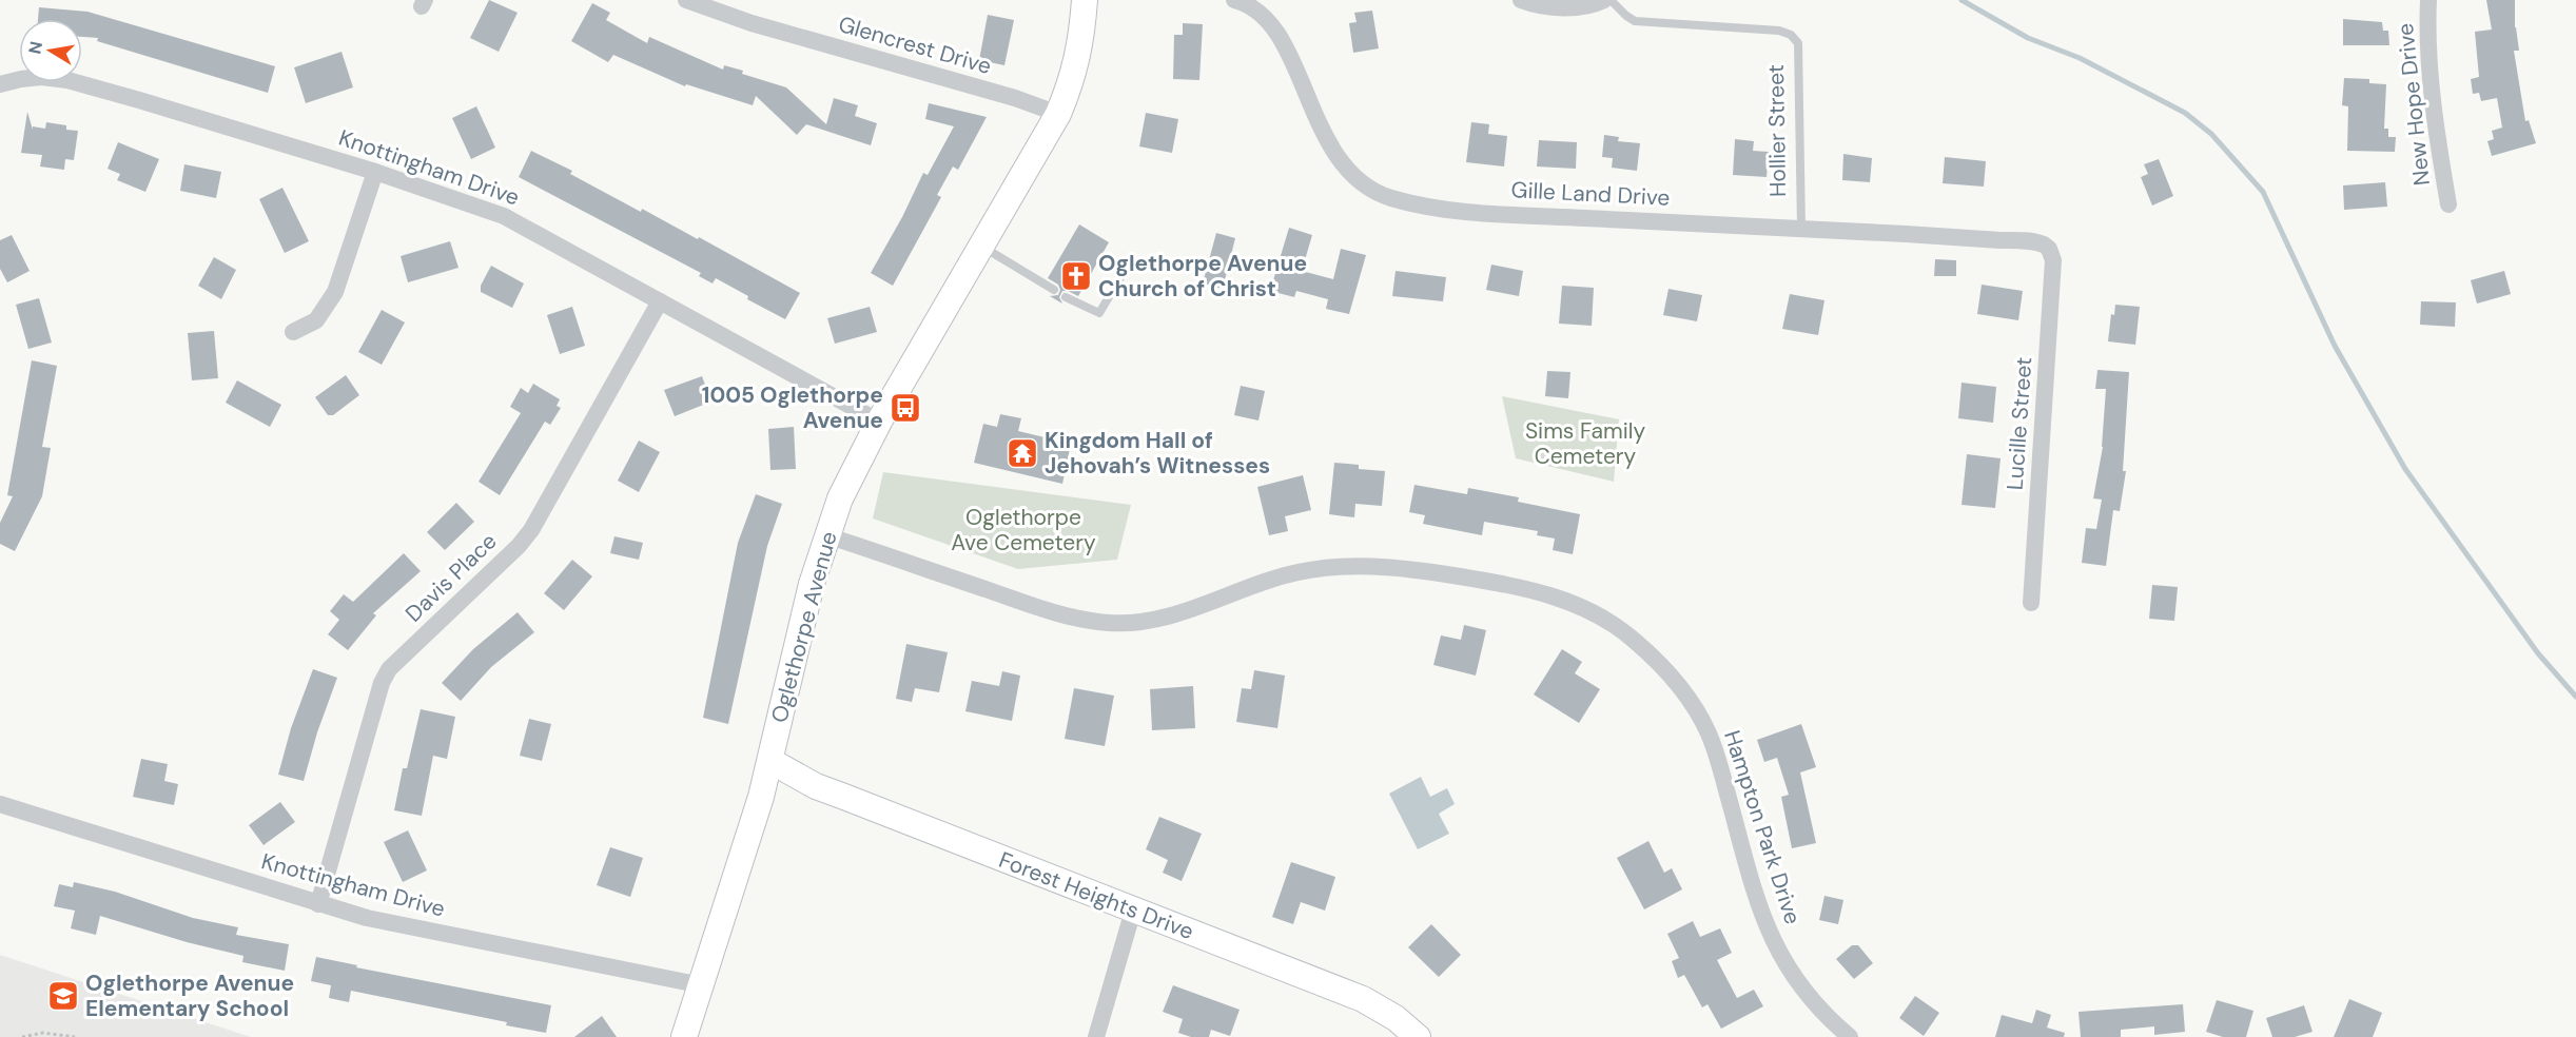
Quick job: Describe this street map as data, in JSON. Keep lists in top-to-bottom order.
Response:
{
  "streets": {
    "main road": ["Oglethorpe Avenue", "Forest Heights Drive"],
    "street": [
      "Glencrest Drive",
      "New Hope Drive",
      "Knottingham Drive",
      "Gille Land Drive",
      "Lucille Street",
      "Davis Place",
      "Hampton Park Drive"
    ],
    "lane": ["Hollier Street"]
  },
  "crossings": [
    ["Glencrest Drive", "Oglethorpe Avenue"],
    ["Hollier Street", "Gille Land Drive"],
    ["Knottingham Drive", "Davis Place"],
    ["Knottingham Drive", "Oglethorpe Avenue"],
    ["Gille Land Drive", "Lucille Street"],
    ["Oglethorpe Avenue", "Hampton Park Drive"],
    ["Oglethorpe Avenue", "Forest Heights Drive"]
  ],
  "parks": ["Sims Family Cemetery", "Oglethorpe Ave Cemetery"],
  "places": {
    "church": ["Oglethorpe Avenue Church of Christ"],
    "bus stop": ["1005 Oglethorpe Avenue"],
    "temple": ["Kingdom Hall of Jehovah’s Witnesses"],
    "school or university": ["Oglethorpe Avenue Elementary School"]
  },
  "north": "left"
}
